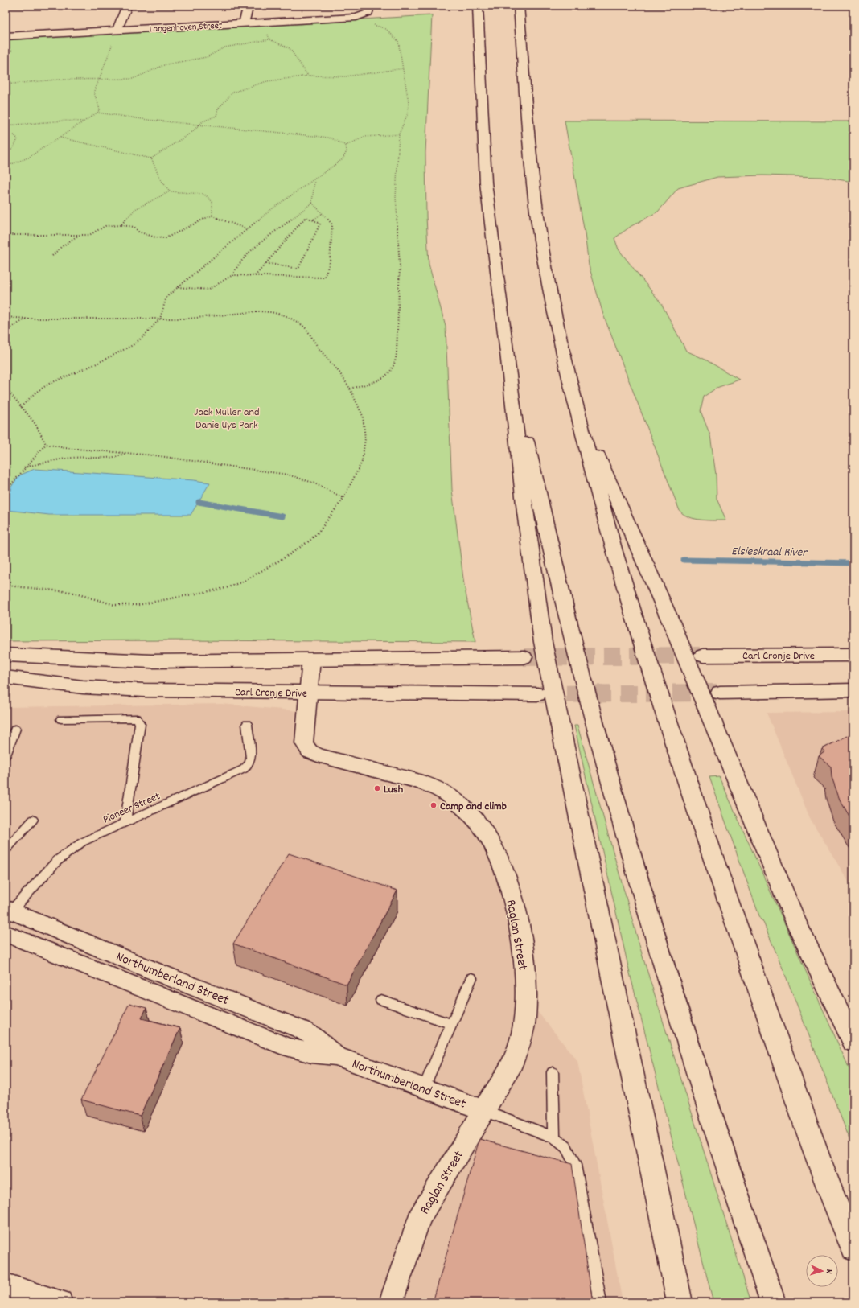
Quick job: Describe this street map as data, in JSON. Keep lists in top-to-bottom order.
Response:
{
  "streets": {
    "main road": ["Carl Cronje Drive"],
    "street": ["Langenhoven Street", "Raglan Street", "Northumberland Street"],
    "lane": ["Pioneer Street"]
  },
  "crossings": [
    ["Carl Cronje Drive", "Raglan Street"],
    ["Pioneer Street", "Northumberland Street"],
    ["Raglan Street", "Northumberland Street"]
  ],
  "water": ["Elsieskraal River"],
  "parks": ["Jack Muller and Danie Uys Park"],
  "places": ["Lush", "Camp and climb"],
  "north": "right"
}
